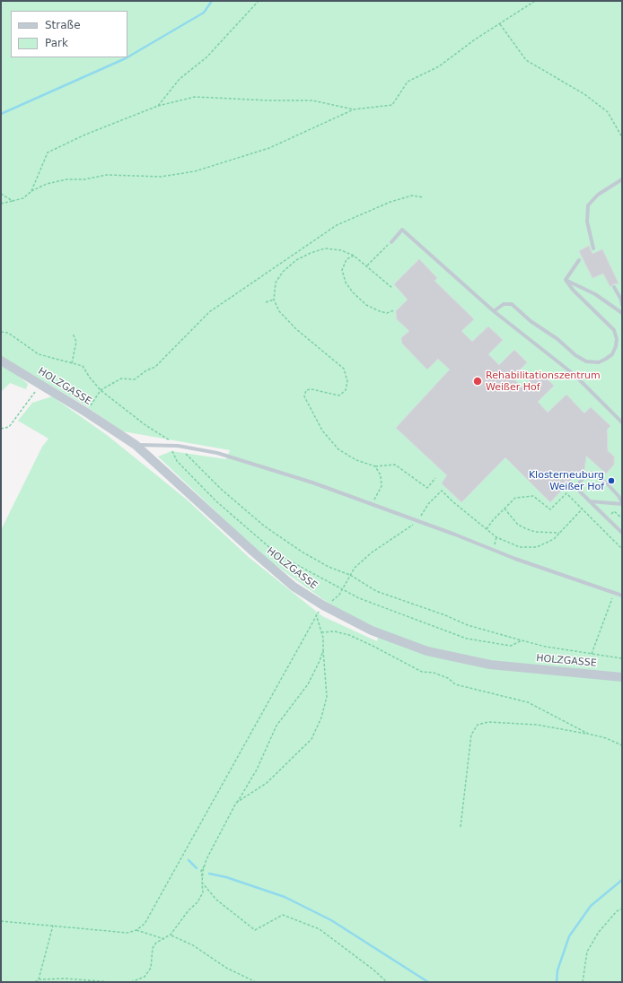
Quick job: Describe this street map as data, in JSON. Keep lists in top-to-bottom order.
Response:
{
  "streets": {
    "street": ["HOLZGASSE"]
  },
  "places": ["Rehabilitationszentrum Weißer Hof", "Klosterneuburg Weißer Hof"],
  "legend": ["Straße", "Park"]
}
